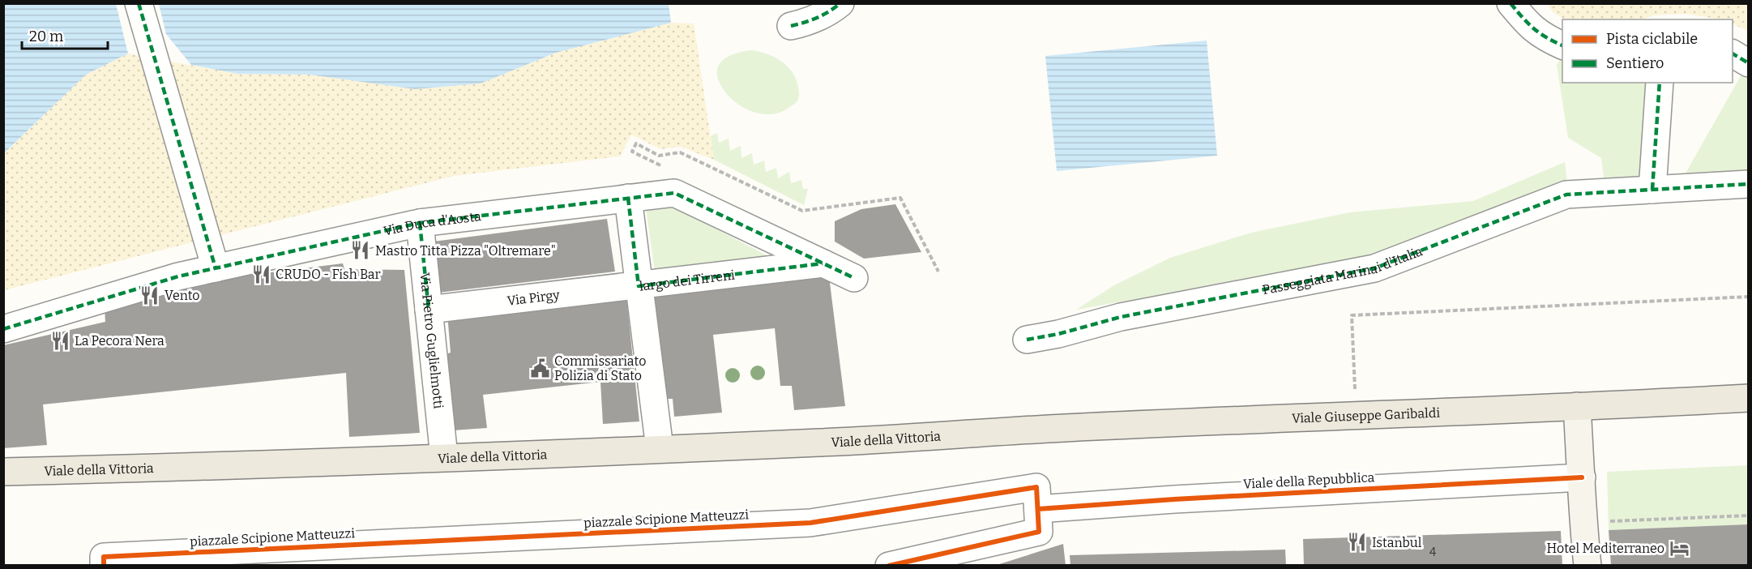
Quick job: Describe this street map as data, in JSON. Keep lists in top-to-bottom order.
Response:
{
  "streets": {
    "main road": ["Viale Giuseppe Garibaldi", "Viale della Vittoria"],
    "street": [
      "Via Duca d'Aosta",
      "Passeggiata Marinai d'Italia",
      "largo dei Tirreni",
      "Via Pirgy",
      "Via Pietro Guglielmotti",
      "Viale della Repubblica",
      "piazzale Scipione Matteuzzi"
    ]
  },
  "crossings": [
    ["Via Duca d'Aosta", "largo dei Tirreni"],
    ["Via Duca d'Aosta", "Via Pietro Guglielmotti"],
    ["largo dei Tirreni", "Via Pirgy"],
    ["Via Pirgy", "Via Pietro Guglielmotti"],
    ["Via Pietro Guglielmotti", "Viale della Vittoria"],
    ["Viale Giuseppe Garibaldi", "Viale della Vittoria"],
    ["Viale della Repubblica", "piazzale Scipione Matteuzzi"]
  ],
  "places": {
    "restaurant": [
      "Mastro Titta Pizza \"Oltremare\"",
      "CRUDO - Fish Bar",
      "Vento",
      "La Pecora Nera",
      "Istanbul"
    ],
    "public building": ["Commissariato Polizia di Stato"],
    "hotel": ["Hotel Mediterraneo"]
  },
  "house_numbers": ["4"],
  "legend": ["Pista ciclabile", "Sentiero"],
  "scale_bar": "20 m"
}
